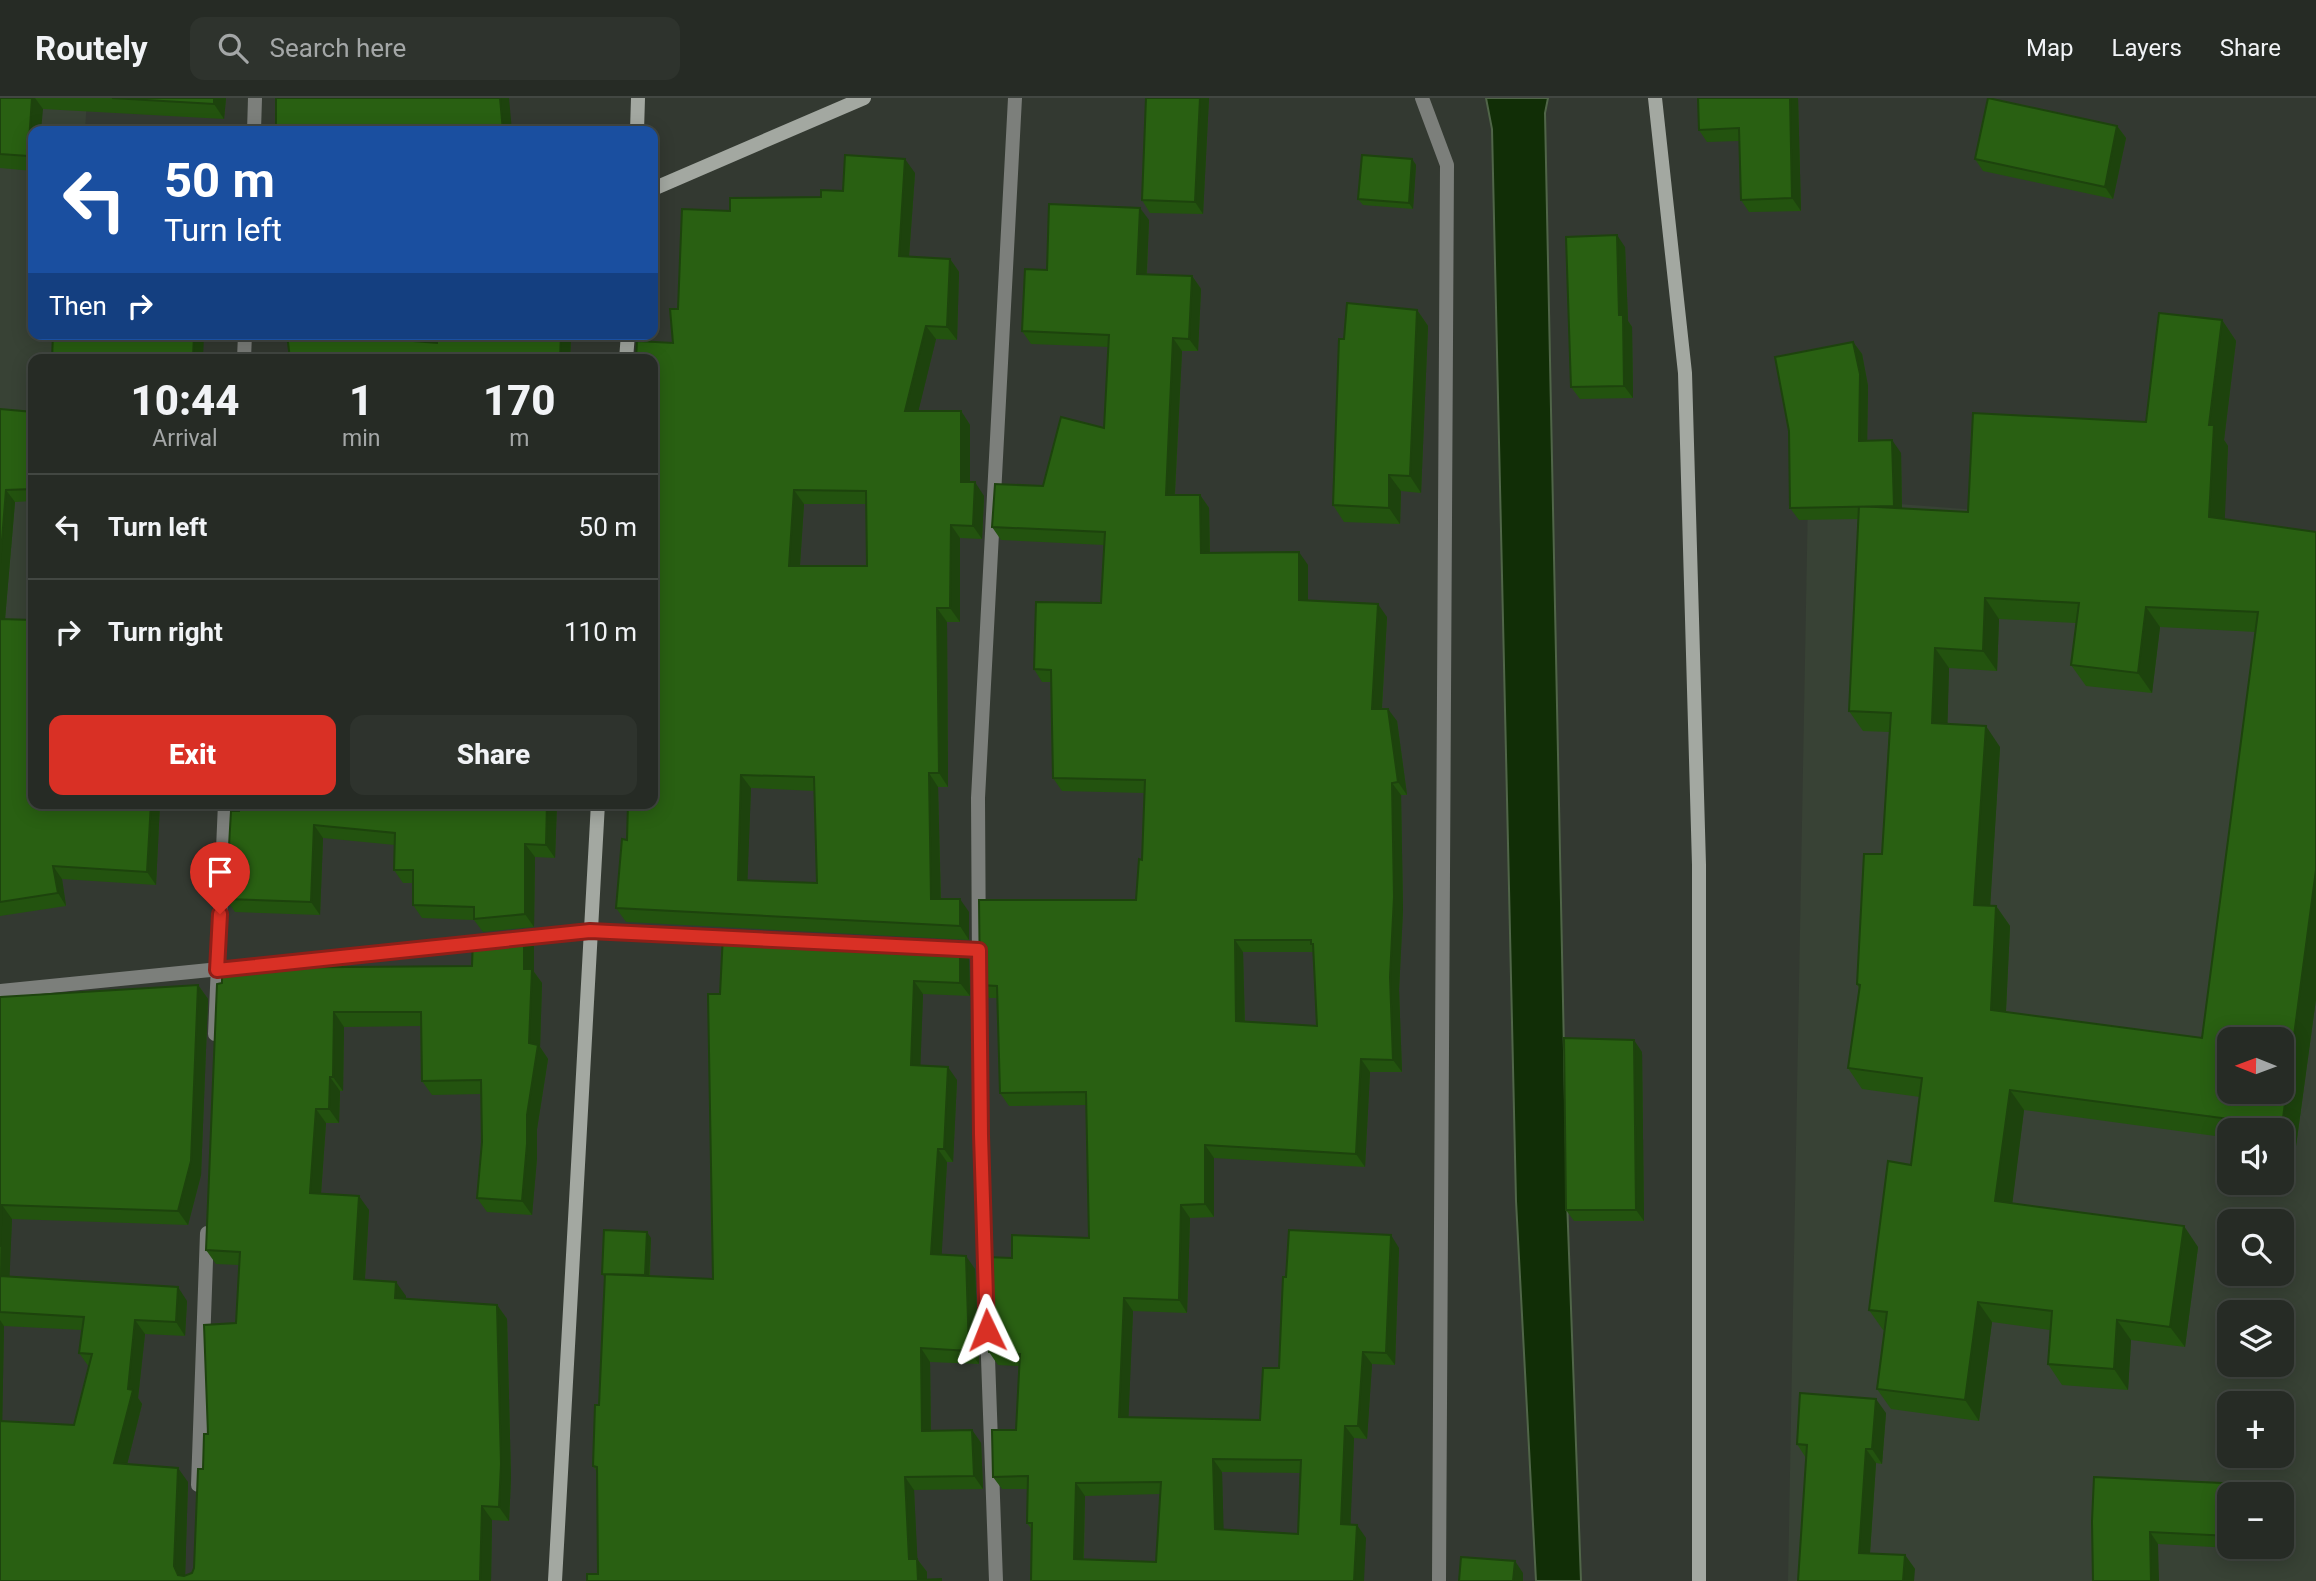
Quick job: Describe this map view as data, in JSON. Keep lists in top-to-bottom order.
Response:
{
  "north": "left",
  "page": {
    "header": "Routely",
    "search": "Search here",
    "nav": ["Map", "Layers", "Share"],
    "turn": ["50 m", "Turn left"],
    "then": "Then",
    "eta": [
      "10:44",
      "Arrival",
      "1",
      "min",
      "170",
      "m"
    ],
    "list": [
      {
        "name": "Turn left",
        "value": "50 m"
      },
      {
        "name": "Turn right",
        "value": "110 m"
      }
    ],
    "buttons": ["Exit", "Share"],
    "map_buttons": ["+", "−"]
  }
}
